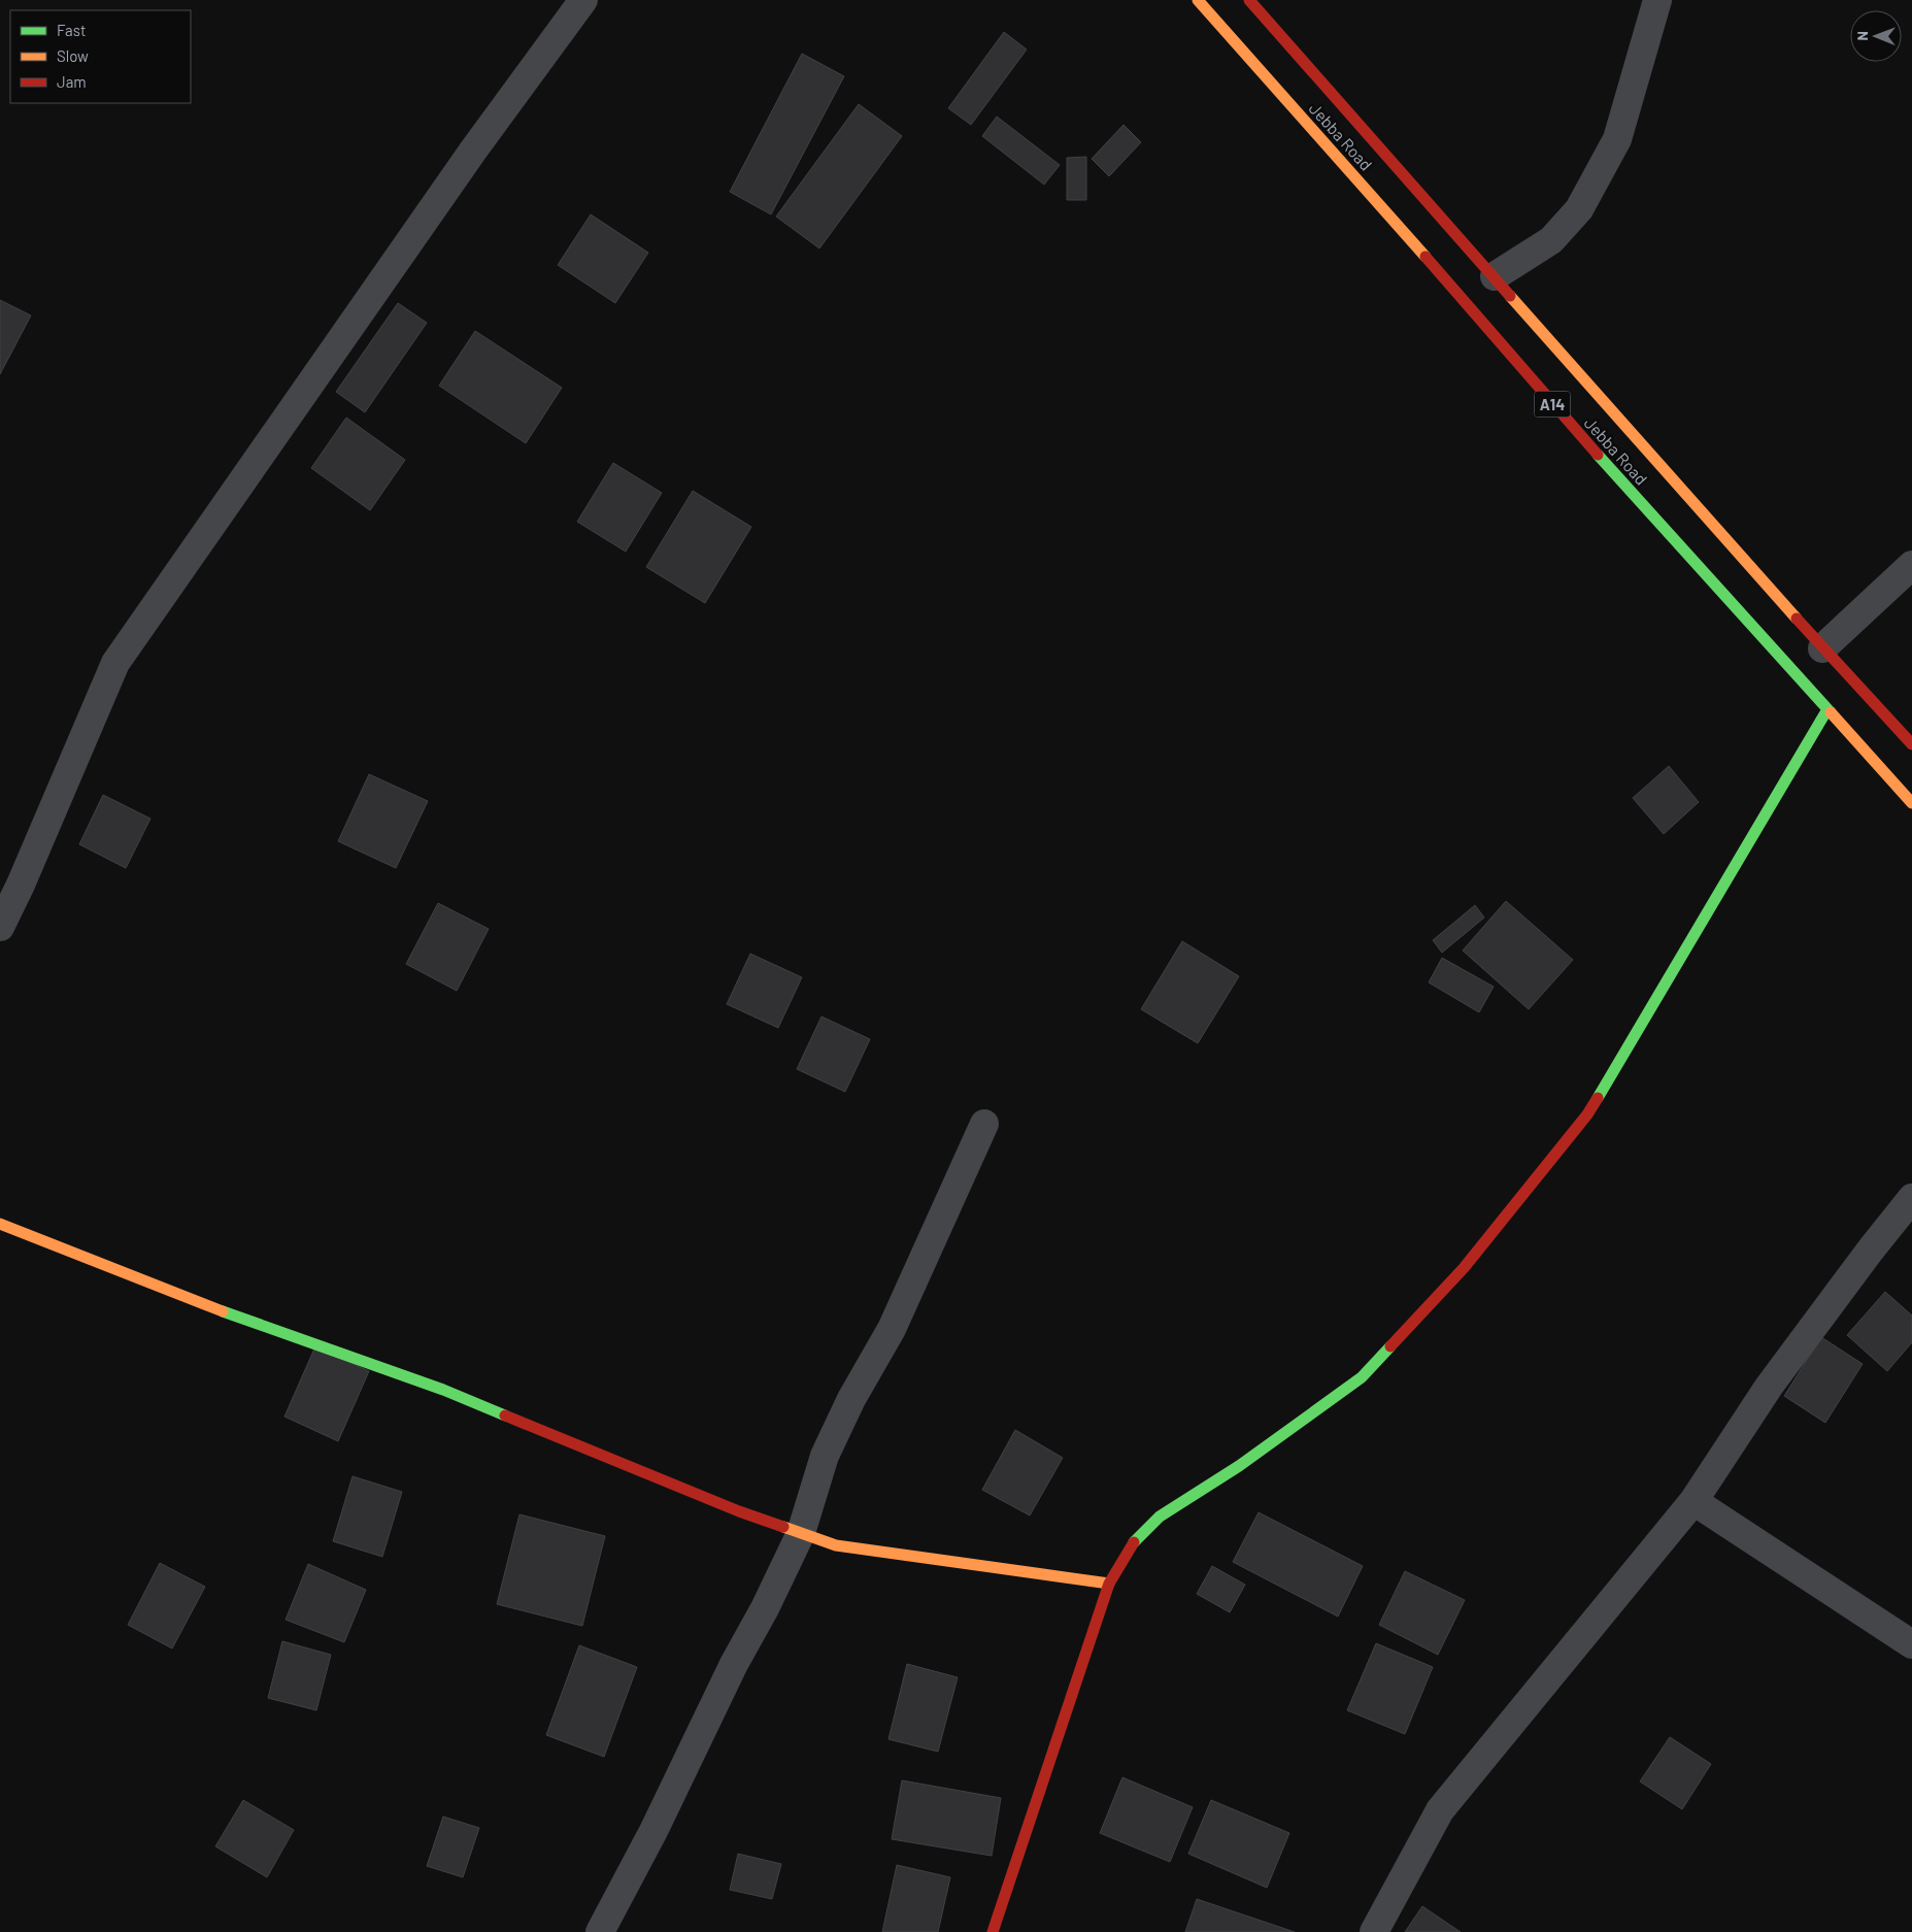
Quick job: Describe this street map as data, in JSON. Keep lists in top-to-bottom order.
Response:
{
  "streets": {
    "main road": ["Jebba Road", "A14"]
  },
  "legend": ["Fast", "Slow", "Jam"],
  "north": "left"
}
